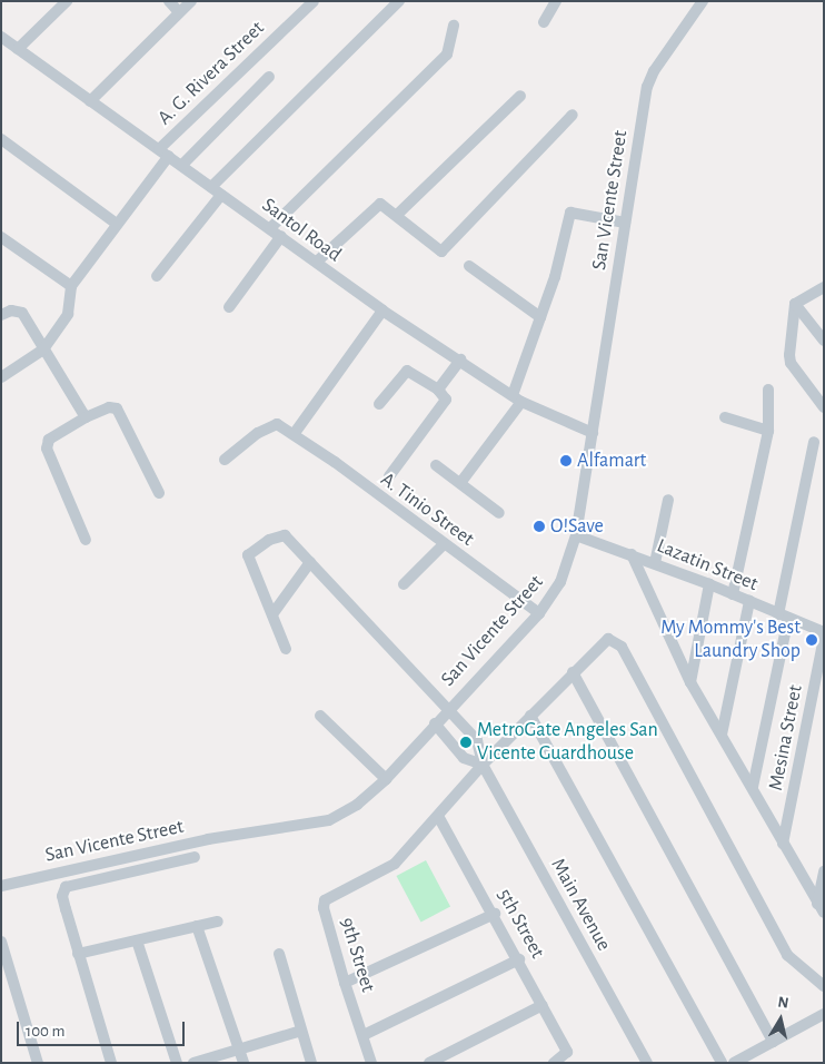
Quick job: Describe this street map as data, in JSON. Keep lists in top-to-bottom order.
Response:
{
  "streets": {
    "street": [
      "A. G. Rivera Street",
      "San Vicente Street",
      "Santol Road",
      "A. Tinio Street",
      "Lazatin Street",
      "Mesina Street",
      "Main Avenue",
      "5th Street",
      "9th Street"
    ]
  },
  "crossings": [
    ["A. G. Rivera Street", "Santol Road"],
    ["San Vicente Street", "Santol Road"],
    ["San Vicente Street", "A. Tinio Street"],
    ["San Vicente Street", "Lazatin Street"],
    ["San Vicente Street", "Main Avenue"],
    ["Main Avenue", "9th Street"],
    ["5th Street", "9th Street"]
  ],
  "places": [
    "Alfamart",
    "O!Save",
    "My Mommy's Best Laundry Shop",
    "MetroGate Angeles San Vicente Guardhouse"
  ],
  "scale_bar": "100 m",
  "north": "top"
}
